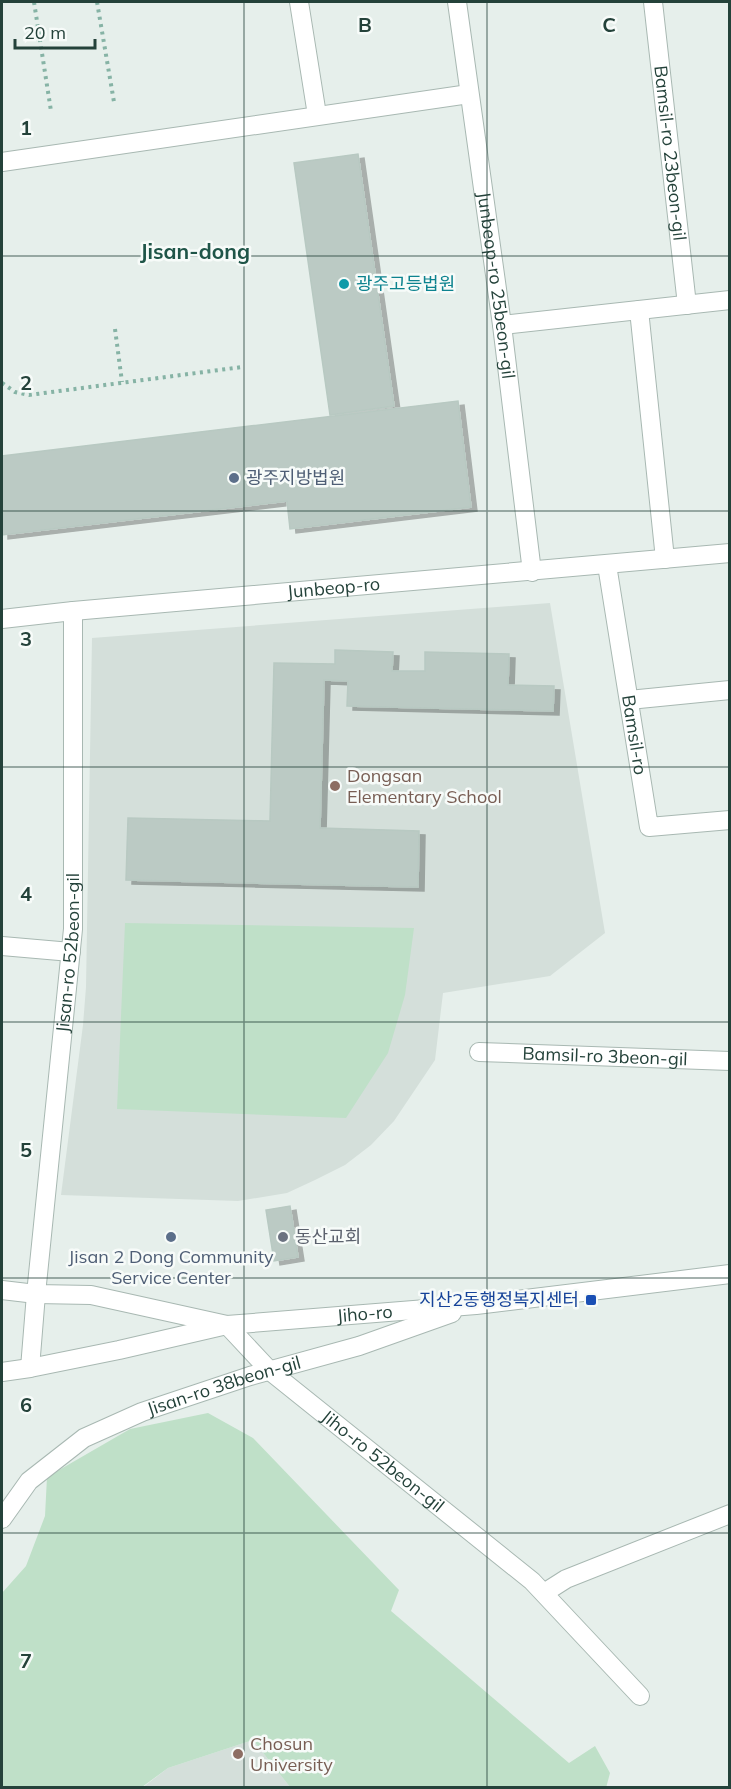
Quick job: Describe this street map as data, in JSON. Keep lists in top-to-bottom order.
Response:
{
  "streets": {
    "street": [
      "Bamsil-ro 23beon-gil",
      "Junbeop-ro 25beon-gil",
      "Junbeop-ro",
      "Bamsil-ro",
      "Jisan-ro 52beon-gil",
      "Bamsil-ro 3beon-gil",
      "Jiho-ro",
      "Jisan-ro 38beon-gil",
      "Jiho-ro 52beon-gil"
    ]
  },
  "crossings": [
    ["Junbeop-ro 25beon-gil", "Junbeop-ro"],
    ["Junbeop-ro", "Bamsil-ro"],
    ["Junbeop-ro", "Jisan-ro 52beon-gil"],
    ["Jisan-ro 52beon-gil", "Jiho-ro"],
    ["Jiho-ro", "Jisan-ro 38beon-gil"],
    ["Jiho-ro", "Jiho-ro 52beon-gil"],
    ["Jisan-ro 38beon-gil", "Jiho-ro 52beon-gil"]
  ],
  "districts": ["Jisan-dong"],
  "places": {
    "other": [
      "광주고등법원",
      "광주지방법원",
      "Dongsan Elementary School",
      "Jisan 2 Dong Community Service Center",
      "동산교회",
      "Chosun University"
    ],
    "transit": ["지산2동행정복지센터"]
  },
  "scale_bar": "20 m",
  "grid": {
    "columns": ["B", "C"],
    "rows": [
      "1",
      "2",
      "3",
      "4",
      "5",
      "6",
      "7"
    ]
  }
}
